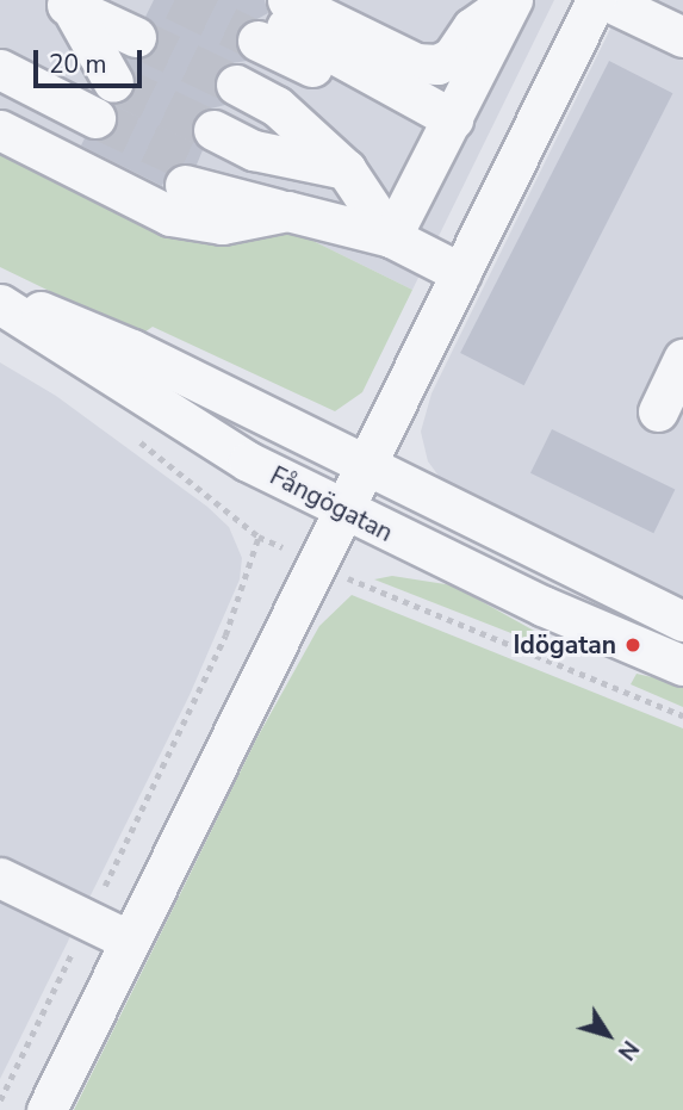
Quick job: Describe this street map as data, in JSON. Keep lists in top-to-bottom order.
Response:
{
  "streets": {
    "street": ["Fångögatan"]
  },
  "places": ["Idögatan"],
  "scale_bar": "20 m",
  "north": "bottom right"
}
